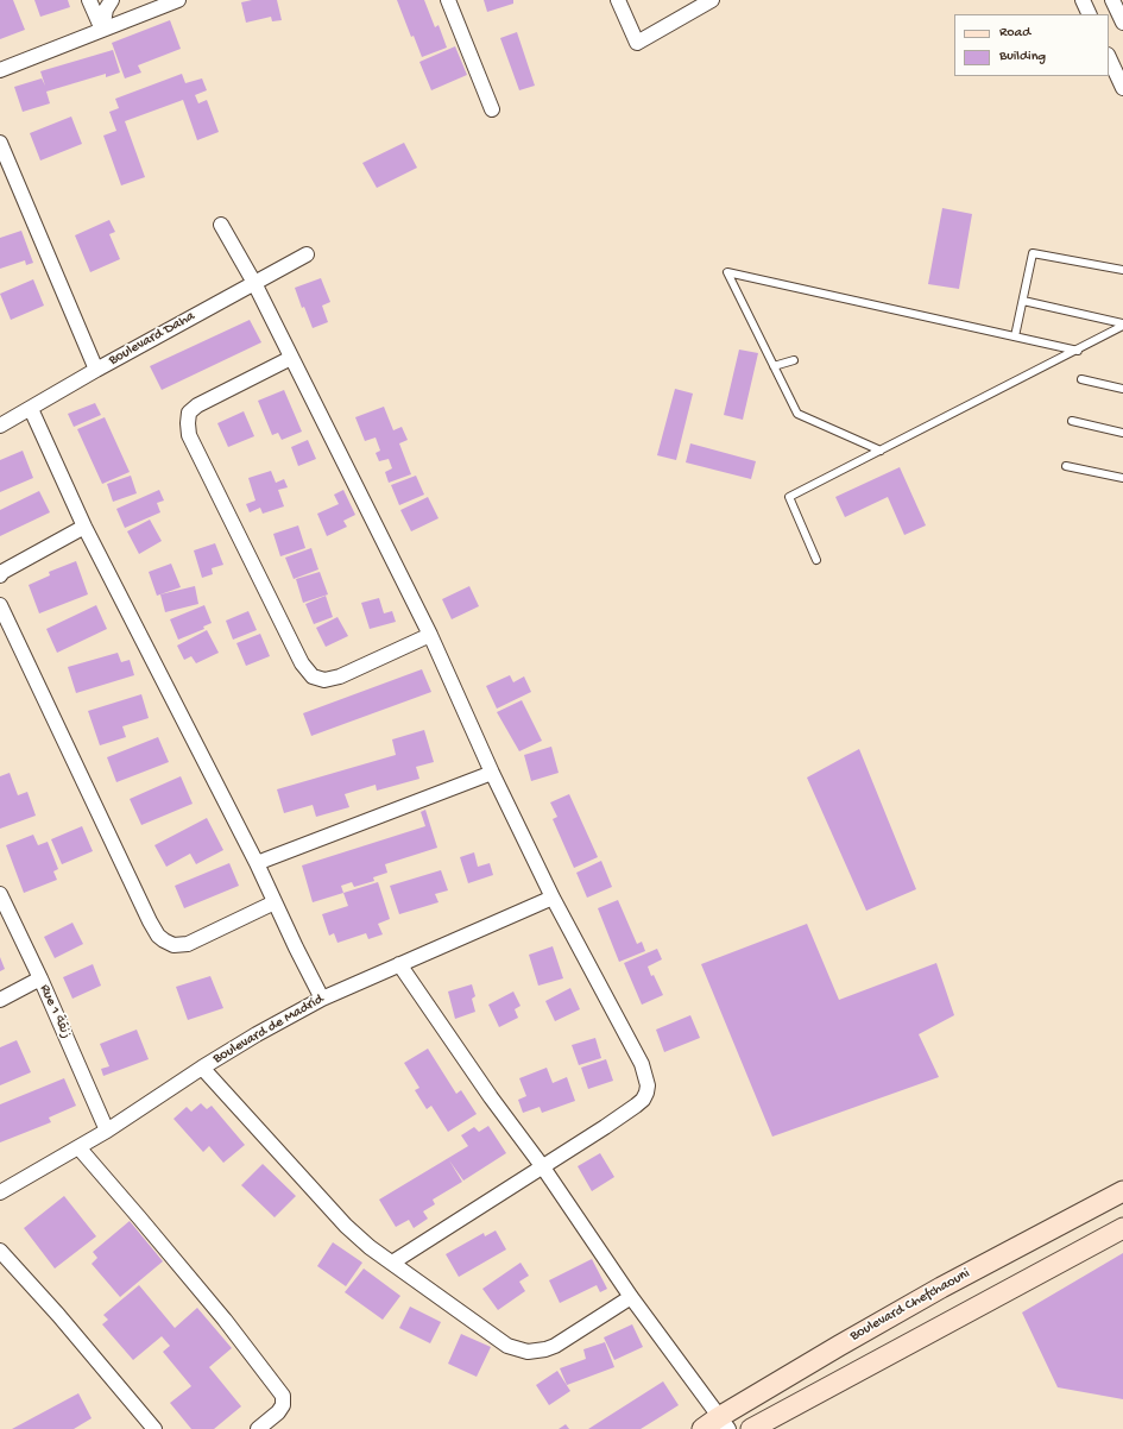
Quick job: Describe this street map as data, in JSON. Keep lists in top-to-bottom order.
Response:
{
  "streets": {
    "street": [
      "Boulevard Daha",
      "Rue 1 زنقة",
      "Boulevard de Madrid",
      "Boulevard Chefchaouni"
    ]
  },
  "crossings": [
    ["Rue 1 زنقة", "Boulevard de Madrid"]
  ],
  "legend": ["Road", "Building"]
}
